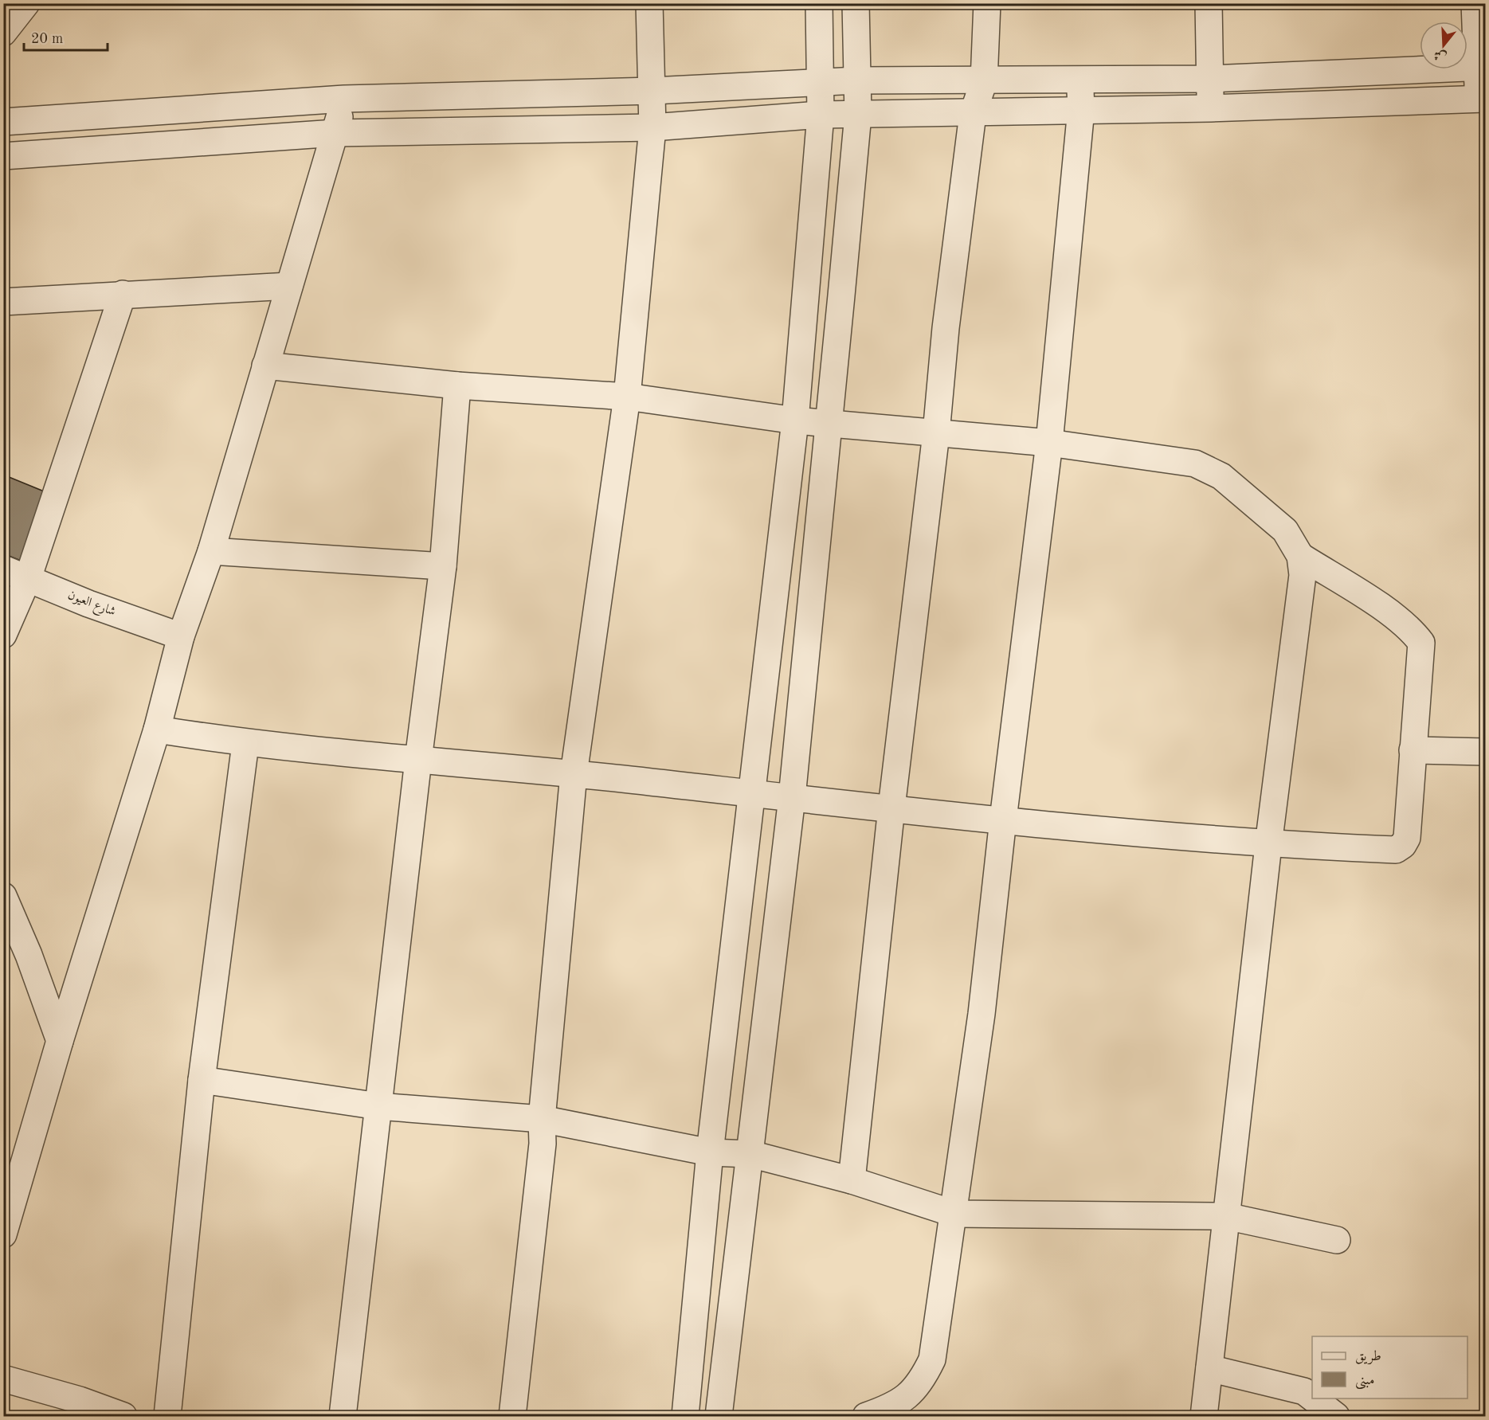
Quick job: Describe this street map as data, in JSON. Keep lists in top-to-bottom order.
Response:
{
  "streets": {
    "street": ["شارع العيون"]
  },
  "legend": ["طريق", "مبنى"],
  "scale_bar": "20 m",
  "north": "bottom"
}
